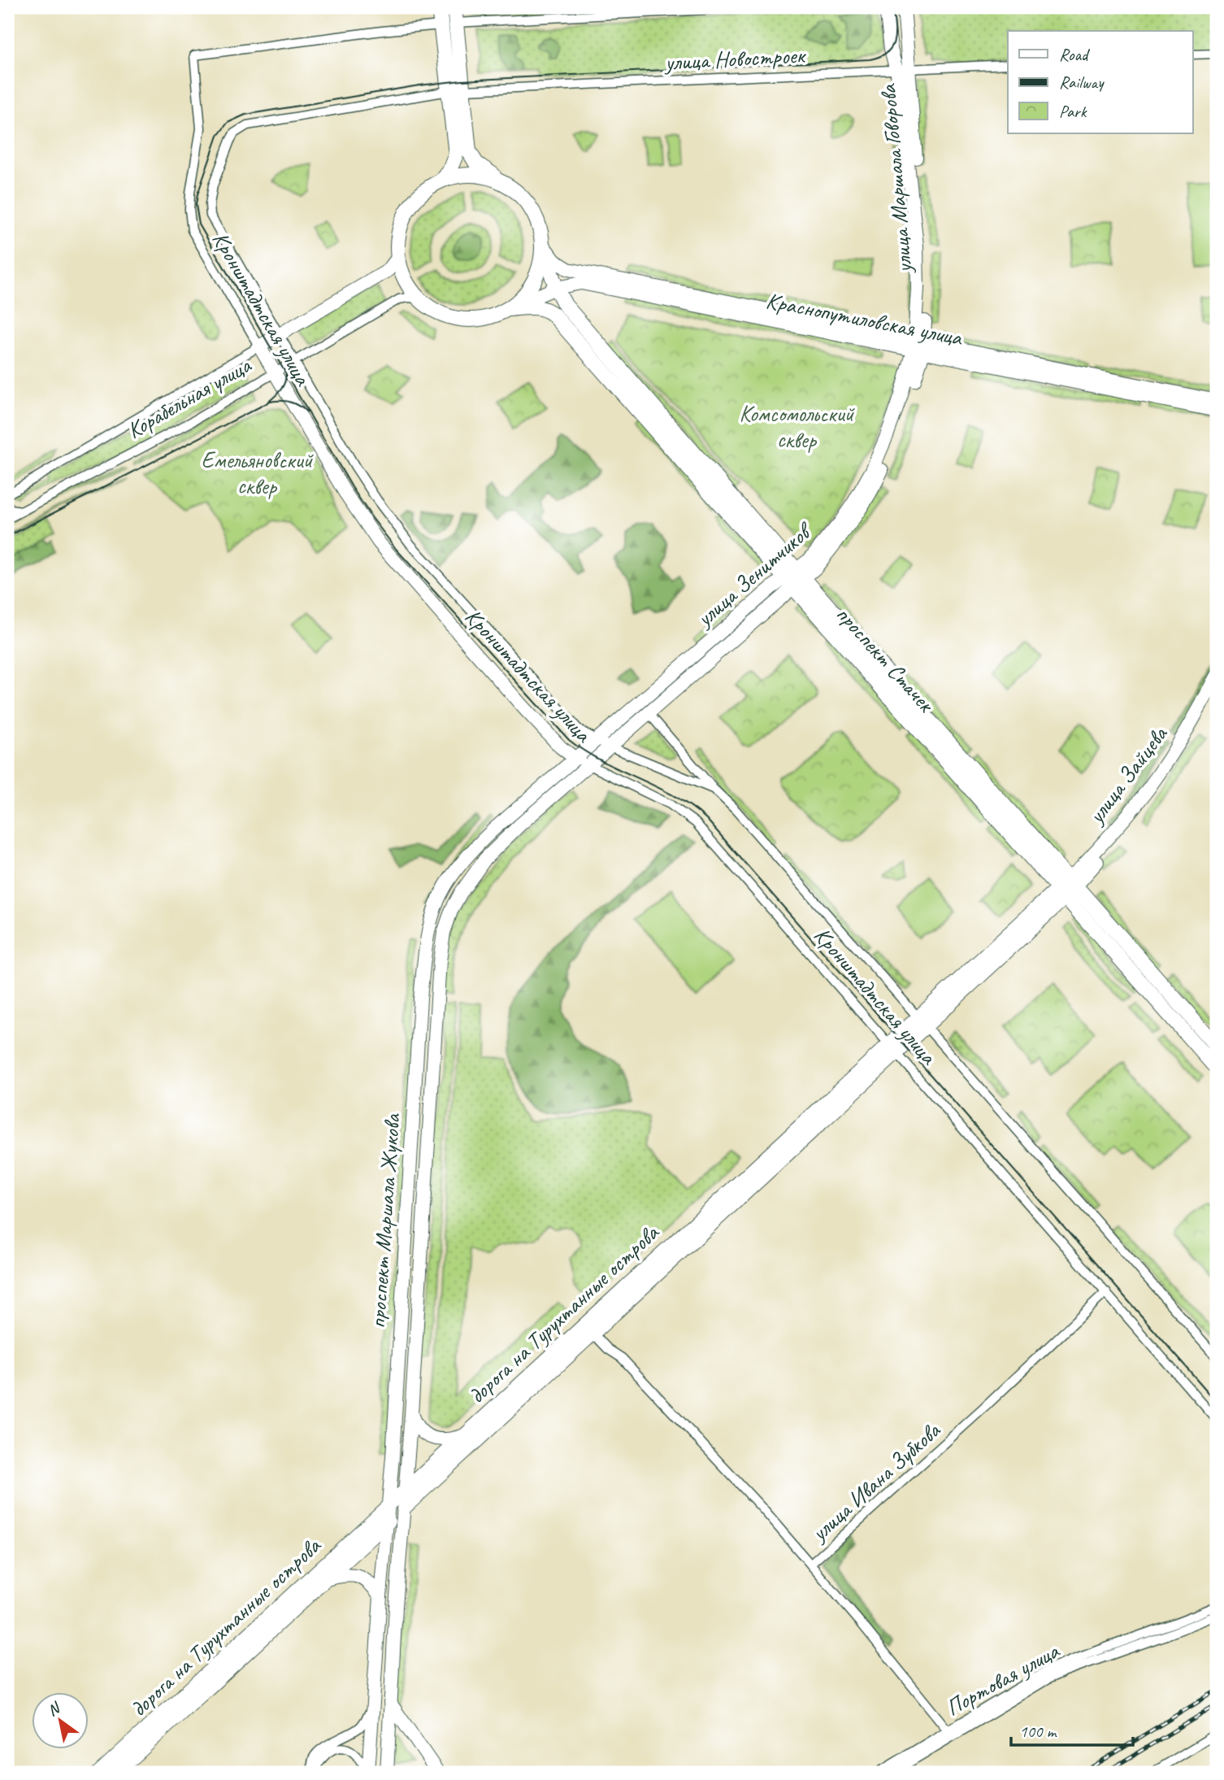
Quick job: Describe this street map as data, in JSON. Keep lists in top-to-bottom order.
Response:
{
  "streets": {
    "main road": [
      "улица Маршала Говорова",
      "Кронштадтская улица",
      "Краснопутиловская улица",
      "Корабельная улица",
      "улица Зенитчиков",
      "проспект Стачек",
      "улица Зайцева",
      "проспект Маршала Жукова",
      "дорога на Турухтанные острова"
    ],
    "street": ["улица Новостроек", "улица Ивана Зубкова", "Портовая улица"]
  },
  "crossings": [
    ["улица Новостроек", "улица Маршала Говорова"],
    ["улица Новостроек", "Кронштадтская улица"],
    ["улица Маршала Говорова", "Краснопутиловская улица"],
    ["улица Маршала Говорова", "улица Зенитчиков"],
    ["Кронштадтская улица", "Корабельная улица"],
    ["Кронштадтская улица", "улица Зенитчиков"],
    ["Кронштадтская улица", "проспект Маршала Жукова"],
    ["Кронштадтская улица", "дорога на Турухтанные острова"],
    ["Кронштадтская улица", "улица Ивана Зубкова"],
    ["Краснопутиловская улица", "Корабельная улица"],
    ["Краснопутиловская улица", "улица Зенитчиков"],
    ["Краснопутиловская улица", "проспект Стачек"],
    ["Корабельная улица", "проспект Стачек"],
    ["улица Зенитчиков", "проспект Стачек"],
    ["улица Зенитчиков", "проспект Маршала Жукова"],
    ["проспект Стачек", "улица Зайцева"],
    ["проспект Стачек", "дорога на Турухтанные острова"],
    ["улица Зайцева", "дорога на Турухтанные острова"],
    ["проспект Маршала Жукова", "дорога на Турухтанные острова"],
    ["дорога на Турухтанные острова", "улица Ивана Зубкова"]
  ],
  "parks": ["Комсомольский сквер", "Емельяновский сквер"],
  "legend": ["Road", "Railway", "Park"],
  "scale_bar": "100 m",
  "north": "top left"
}
